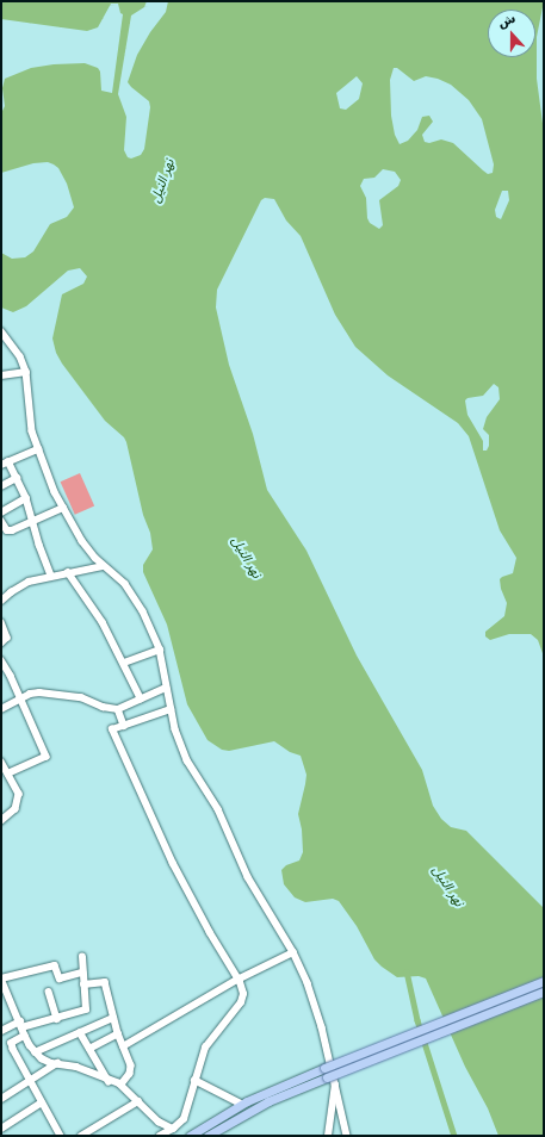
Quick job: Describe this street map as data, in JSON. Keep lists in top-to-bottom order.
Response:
{
  "water": ["نهر النيل"],
  "north": "top"
}
